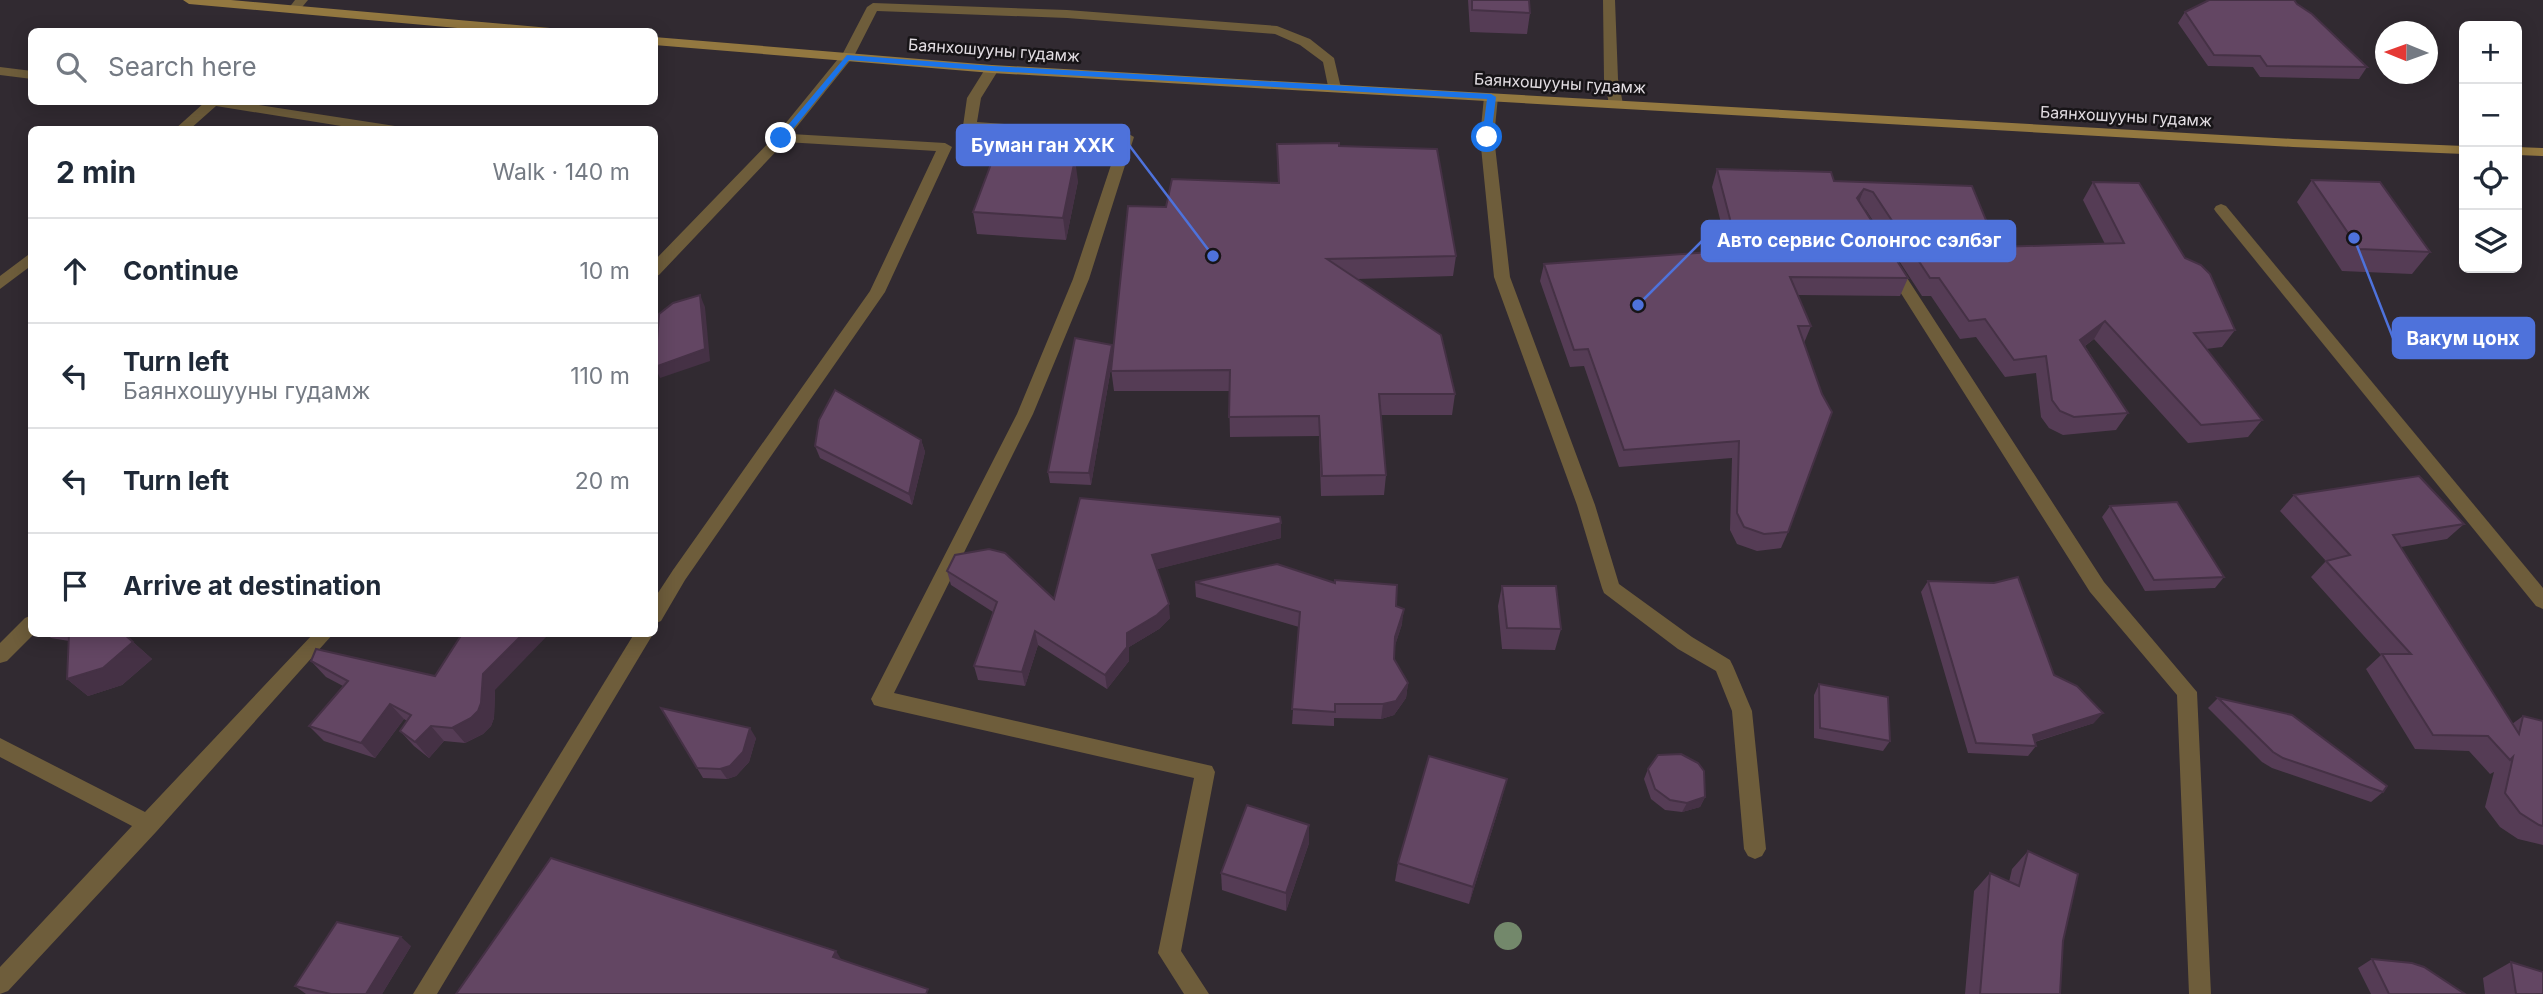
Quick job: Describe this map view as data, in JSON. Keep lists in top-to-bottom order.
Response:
{
  "streets": {
    "main road": ["Баянхошууны гудамж"]
  },
  "places": ["Вакум цонх", "Буман ган ХХК", "Авто сервис Солонгос сэлбэг"],
  "north": "left",
  "page": {
    "map_buttons": ["+", "−"],
    "search": "Search here",
    "heading": ["2 min", "Walk · 140 m"],
    "list": [
      ["Continue", "10 m"],
      ["Turn left", "Баянхошууны гудамж", "110 m"],
      ["Turn left", "20 m"],
      "Arrive at destination"
    ]
  }
}
